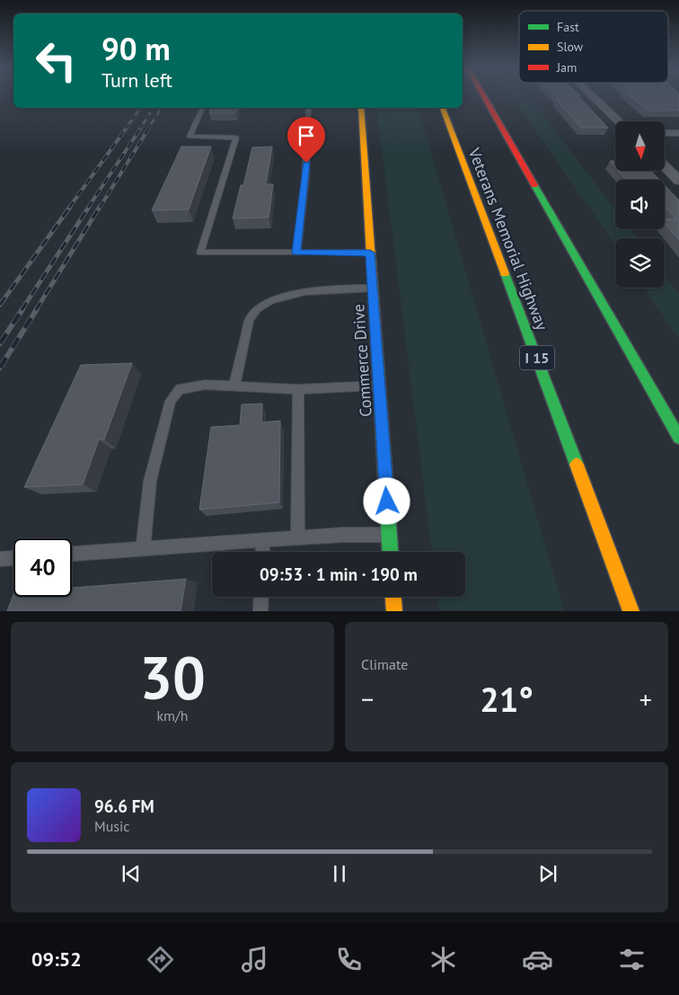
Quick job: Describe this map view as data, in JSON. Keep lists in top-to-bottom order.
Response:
{
  "streets": {
    "main road": ["Veterans Memorial Highway", "I 15", "Commerce Drive"]
  },
  "legend": ["Fast", "Slow", "Jam"],
  "north": "bottom",
  "page": {
    "turn": ["90 m", "Turn left"],
    "limit": "40",
    "trip": "09:53 · 1 min · 190 m",
    "tile": [
      ["30", "km/h"],
      "Climate"
    ],
    "heat": ["−", "21°", "+"],
    "song": ["96.6 FM", "Music"],
    "tabs": "09:52"
  }
}
